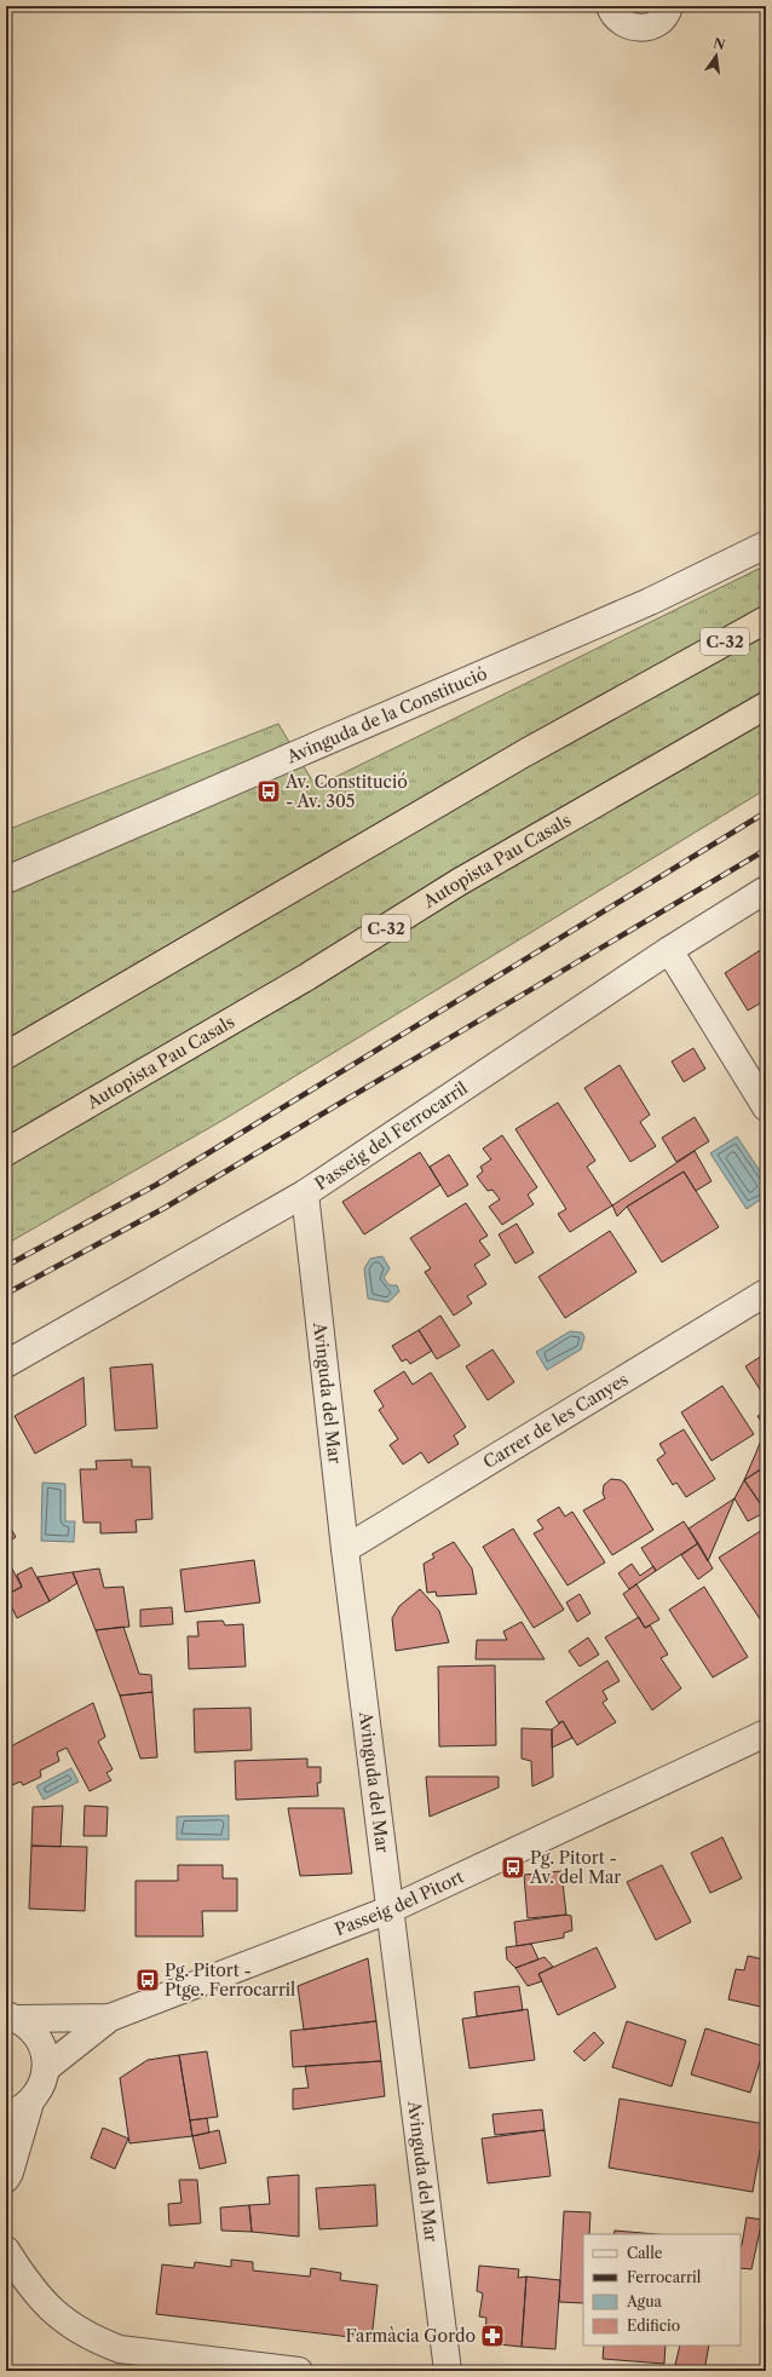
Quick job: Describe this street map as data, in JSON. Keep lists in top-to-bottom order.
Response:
{
  "streets": {
    "highway": ["C-32", "Autopista Pau Casals"],
    "street": [
      "Avinguda de la Constitució",
      "Passeig del Ferrocarril",
      "Avinguda del Mar",
      "Carrer de les Canyes",
      "Passeig del Pitort"
    ]
  },
  "crossings": [
    ["Passeig del Ferrocarril", "Avinguda del Mar"],
    ["Avinguda del Mar", "Carrer de les Canyes"],
    ["Avinguda del Mar", "Passeig del Pitort"]
  ],
  "places": {
    "bus stop": ["Av. Constitució - Av. 305", "Pg. Pitort - Av. del Mar", "Pg. Pitort - Ptge. Ferrocarril"],
    "pharmacy": ["Farmàcia Gordo"]
  },
  "legend": [
    "Calle",
    "Ferrocarril",
    "Agua",
    "Edificio"
  ],
  "north": "top"
}
